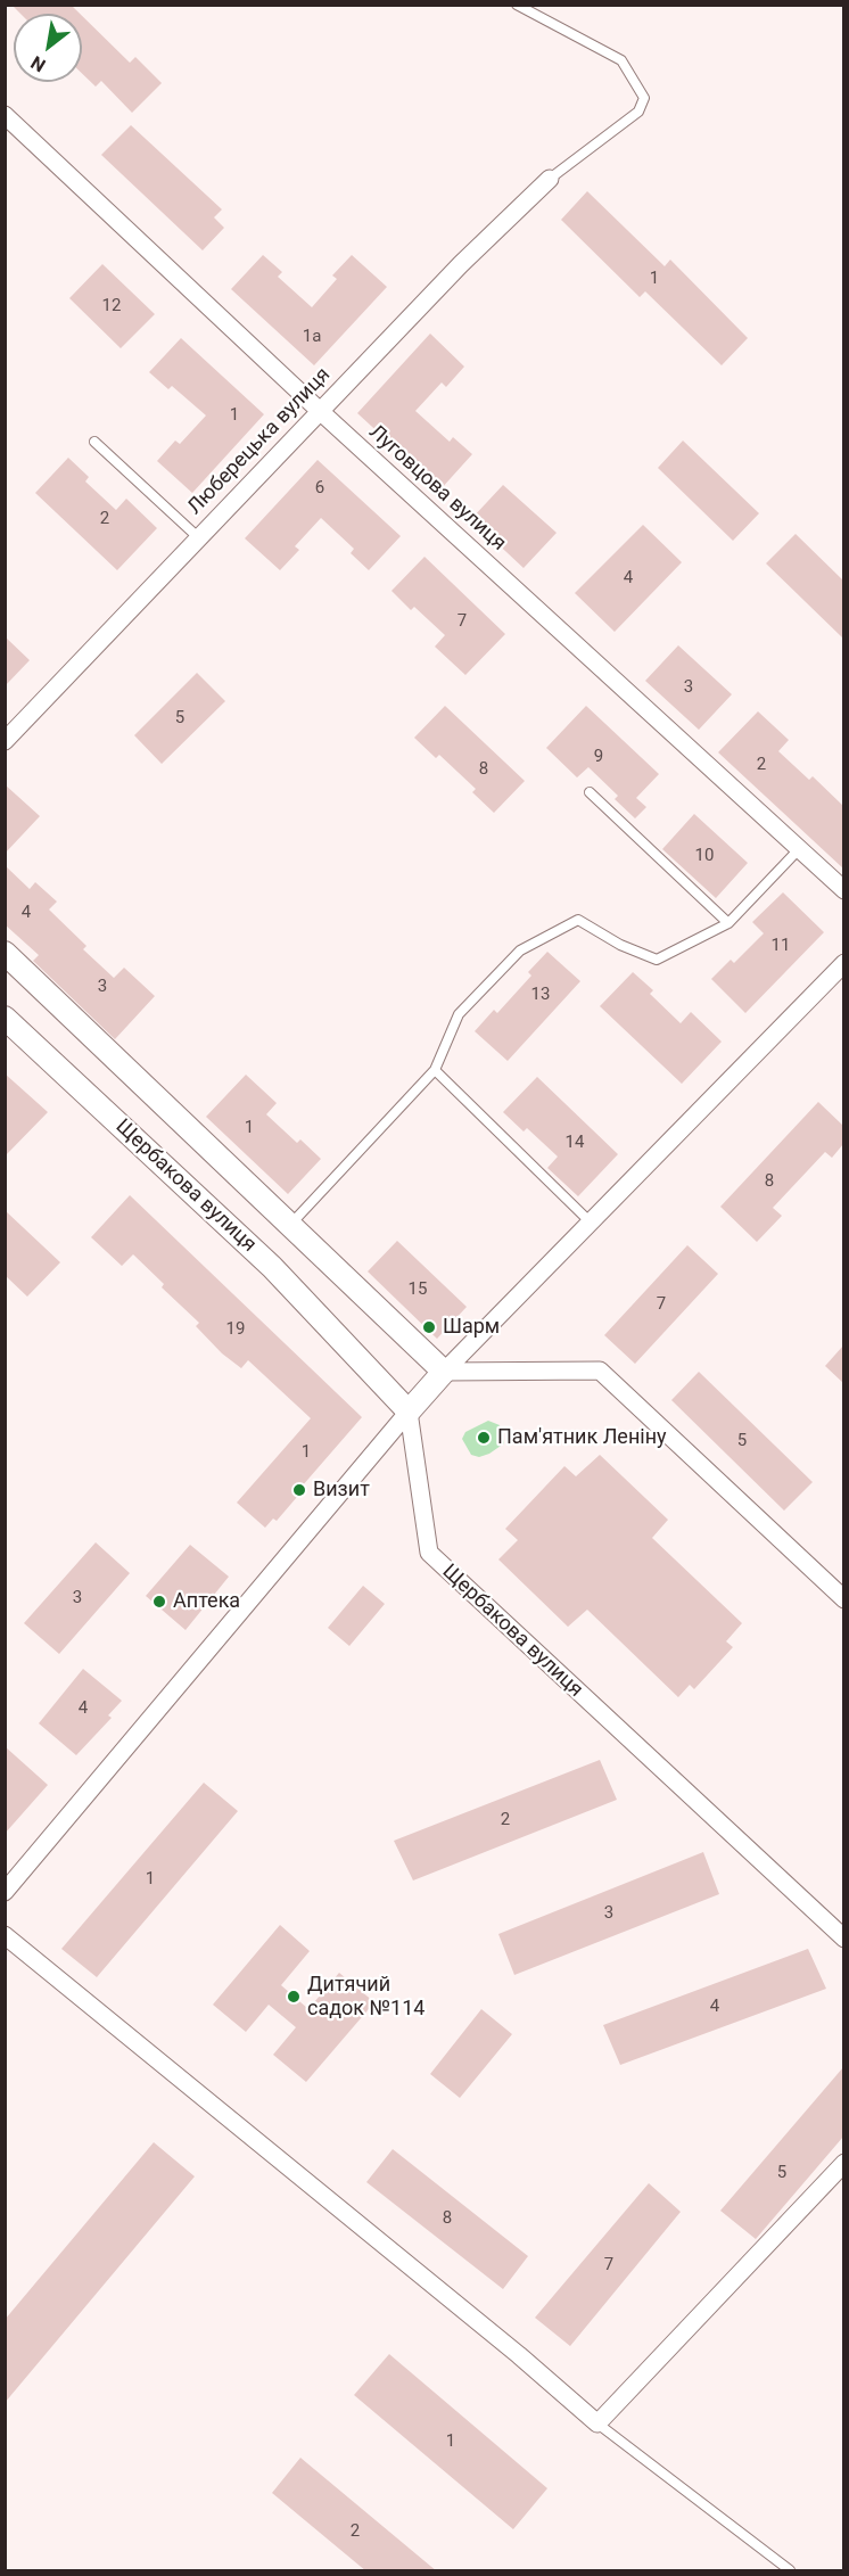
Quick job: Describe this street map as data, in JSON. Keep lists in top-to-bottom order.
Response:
{
  "streets": {
    "street": ["Люберецька вулиця", "Луговцова вулиця", "Щербакова вулиця"]
  },
  "crossings": [
    ["Люберецька вулиця", "Луговцова вулиця"]
  ],
  "places": [
    "Шарм",
    "Пам'ятник Леніну",
    "Визит",
    "Аптека",
    "Дитячий садок №114"
  ],
  "house_numbers": [
    "1",
    "12",
    "1а",
    "1",
    "6",
    "2",
    "4",
    "7",
    "3",
    "5",
    "9",
    "2",
    "8",
    "10",
    "4",
    "11",
    "3",
    "13",
    "1",
    "14",
    "8",
    "15",
    "7",
    "19",
    "5",
    "1",
    "3",
    "4",
    "2",
    "1",
    "3",
    "4",
    "5",
    "8",
    "7",
    "1",
    "2"
  ],
  "north": "bottom left"
}
